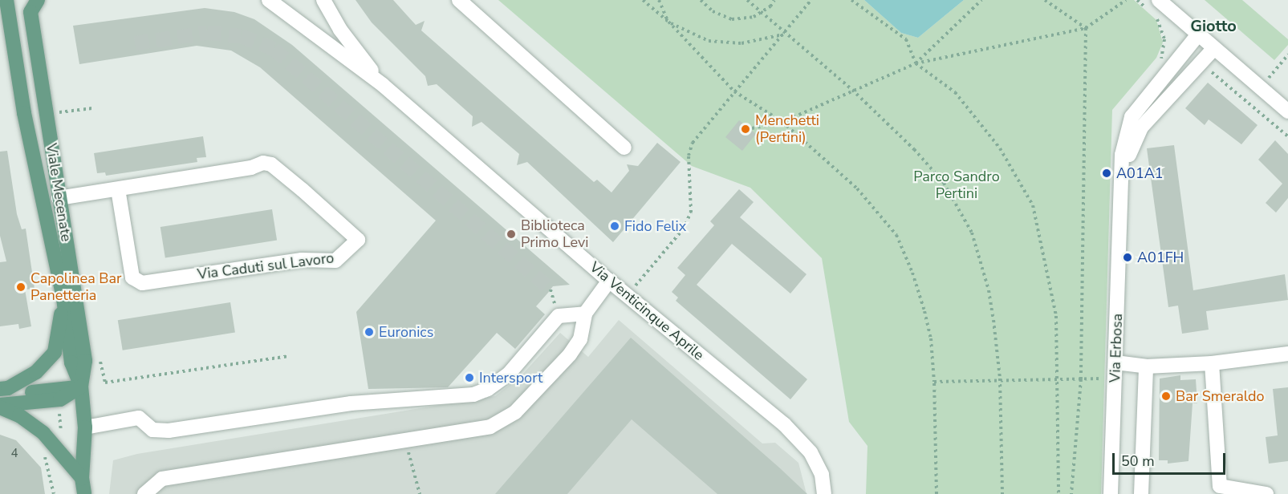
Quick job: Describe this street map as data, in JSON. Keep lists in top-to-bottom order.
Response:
{
  "streets": {
    "main road": ["Viale Mecenate"],
    "street": ["Via Caduti sul Lavoro", "Via Venticinque Aprile", "Via Erbosa"]
  },
  "crossings": [
    ["Viale Mecenate", "Via Caduti sul Lavoro"]
  ],
  "districts": ["Giotto"],
  "parks": ["Parco Sandro Pertini"],
  "places": [
    "Menchetti (Pertini)",
    "A01A1",
    "Fido Felix",
    "Biblioteca Primo Levi",
    "A01FH",
    "Capolinea Bar Panetteria",
    "Euronics",
    "Intersport",
    "Bar Smeraldo"
  ],
  "house_numbers": ["4"],
  "scale_bar": "50 m"
}
